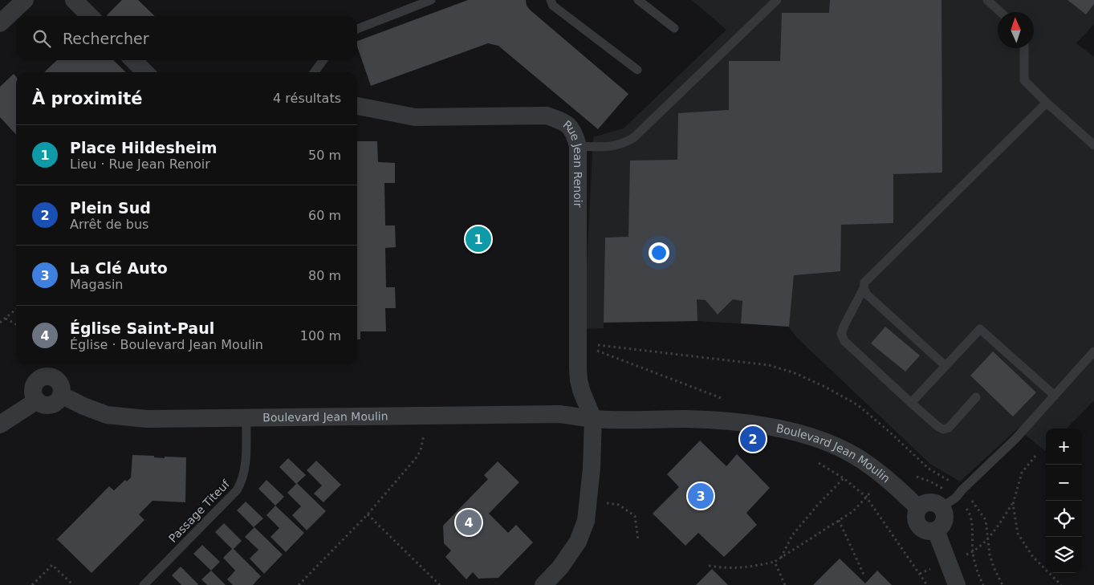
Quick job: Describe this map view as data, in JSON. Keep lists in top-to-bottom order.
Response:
{
  "streets": {
    "street": ["Rue Jean Renoir", "Boulevard Jean Moulin"],
    "lane": ["Passage Titeuf"]
  },
  "crossings": [
    ["Rue Jean Renoir", "Boulevard Jean Moulin"],
    ["Boulevard Jean Moulin", "Passage Titeuf"]
  ],
  "north": "top",
  "page": {
    "search": "Rechercher",
    "heading": ["À proximité", "4 résultats"],
    "list": [
      {
        "mark": "1",
        "name": "Place Hildesheim",
        "note": "Lieu · Rue Jean Renoir",
        "value": "50 m"
      },
      {
        "mark": "2",
        "name": "Plein Sud",
        "note": "Arrêt de bus",
        "value": "60 m"
      },
      {
        "mark": "3",
        "name": "La Clé Auto",
        "note": "Magasin",
        "value": "80 m"
      },
      {
        "mark": "4",
        "name": "Église Saint-Paul",
        "note": "Église · Boulevard Jean Moulin",
        "value": "100 m"
      }
    ],
    "pins": [
      "1",
      "2",
      "3",
      "4"
    ],
    "map_buttons": ["+", "−"]
  }
}
